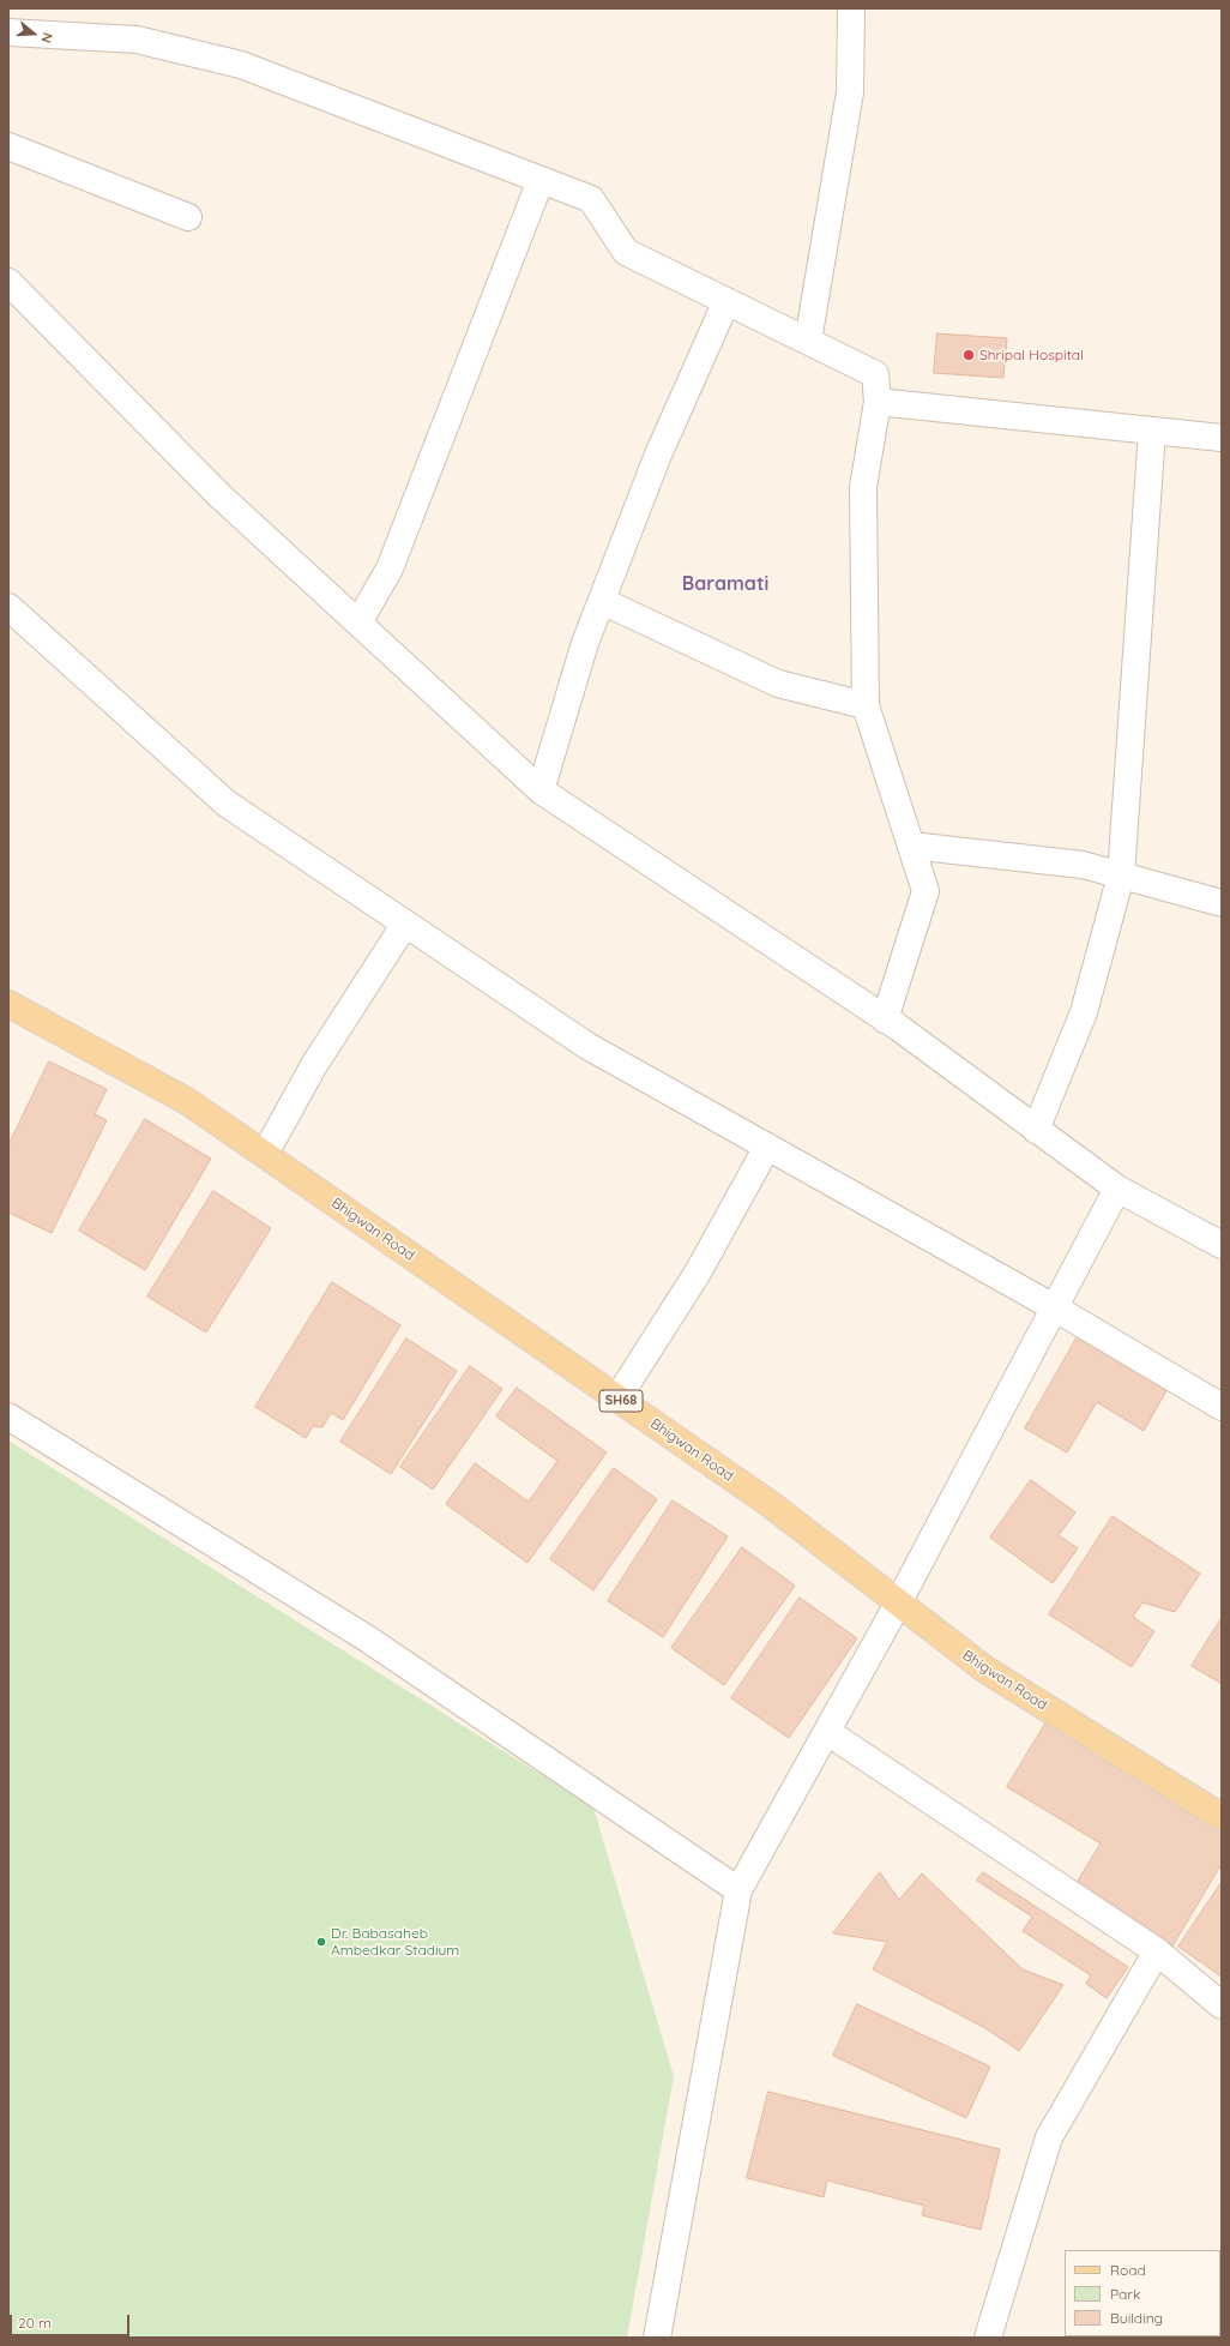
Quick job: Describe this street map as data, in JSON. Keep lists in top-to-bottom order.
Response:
{
  "streets": {
    "main road": ["Bhigwan Road", "SH68"]
  },
  "districts": ["Baramati"],
  "places": ["Shripal Hospital", "Dr. Babasaheb Ambedkar Stadium"],
  "legend": ["Road", "Park", "Building"],
  "scale_bar": "20 m",
  "north": "right"
}
